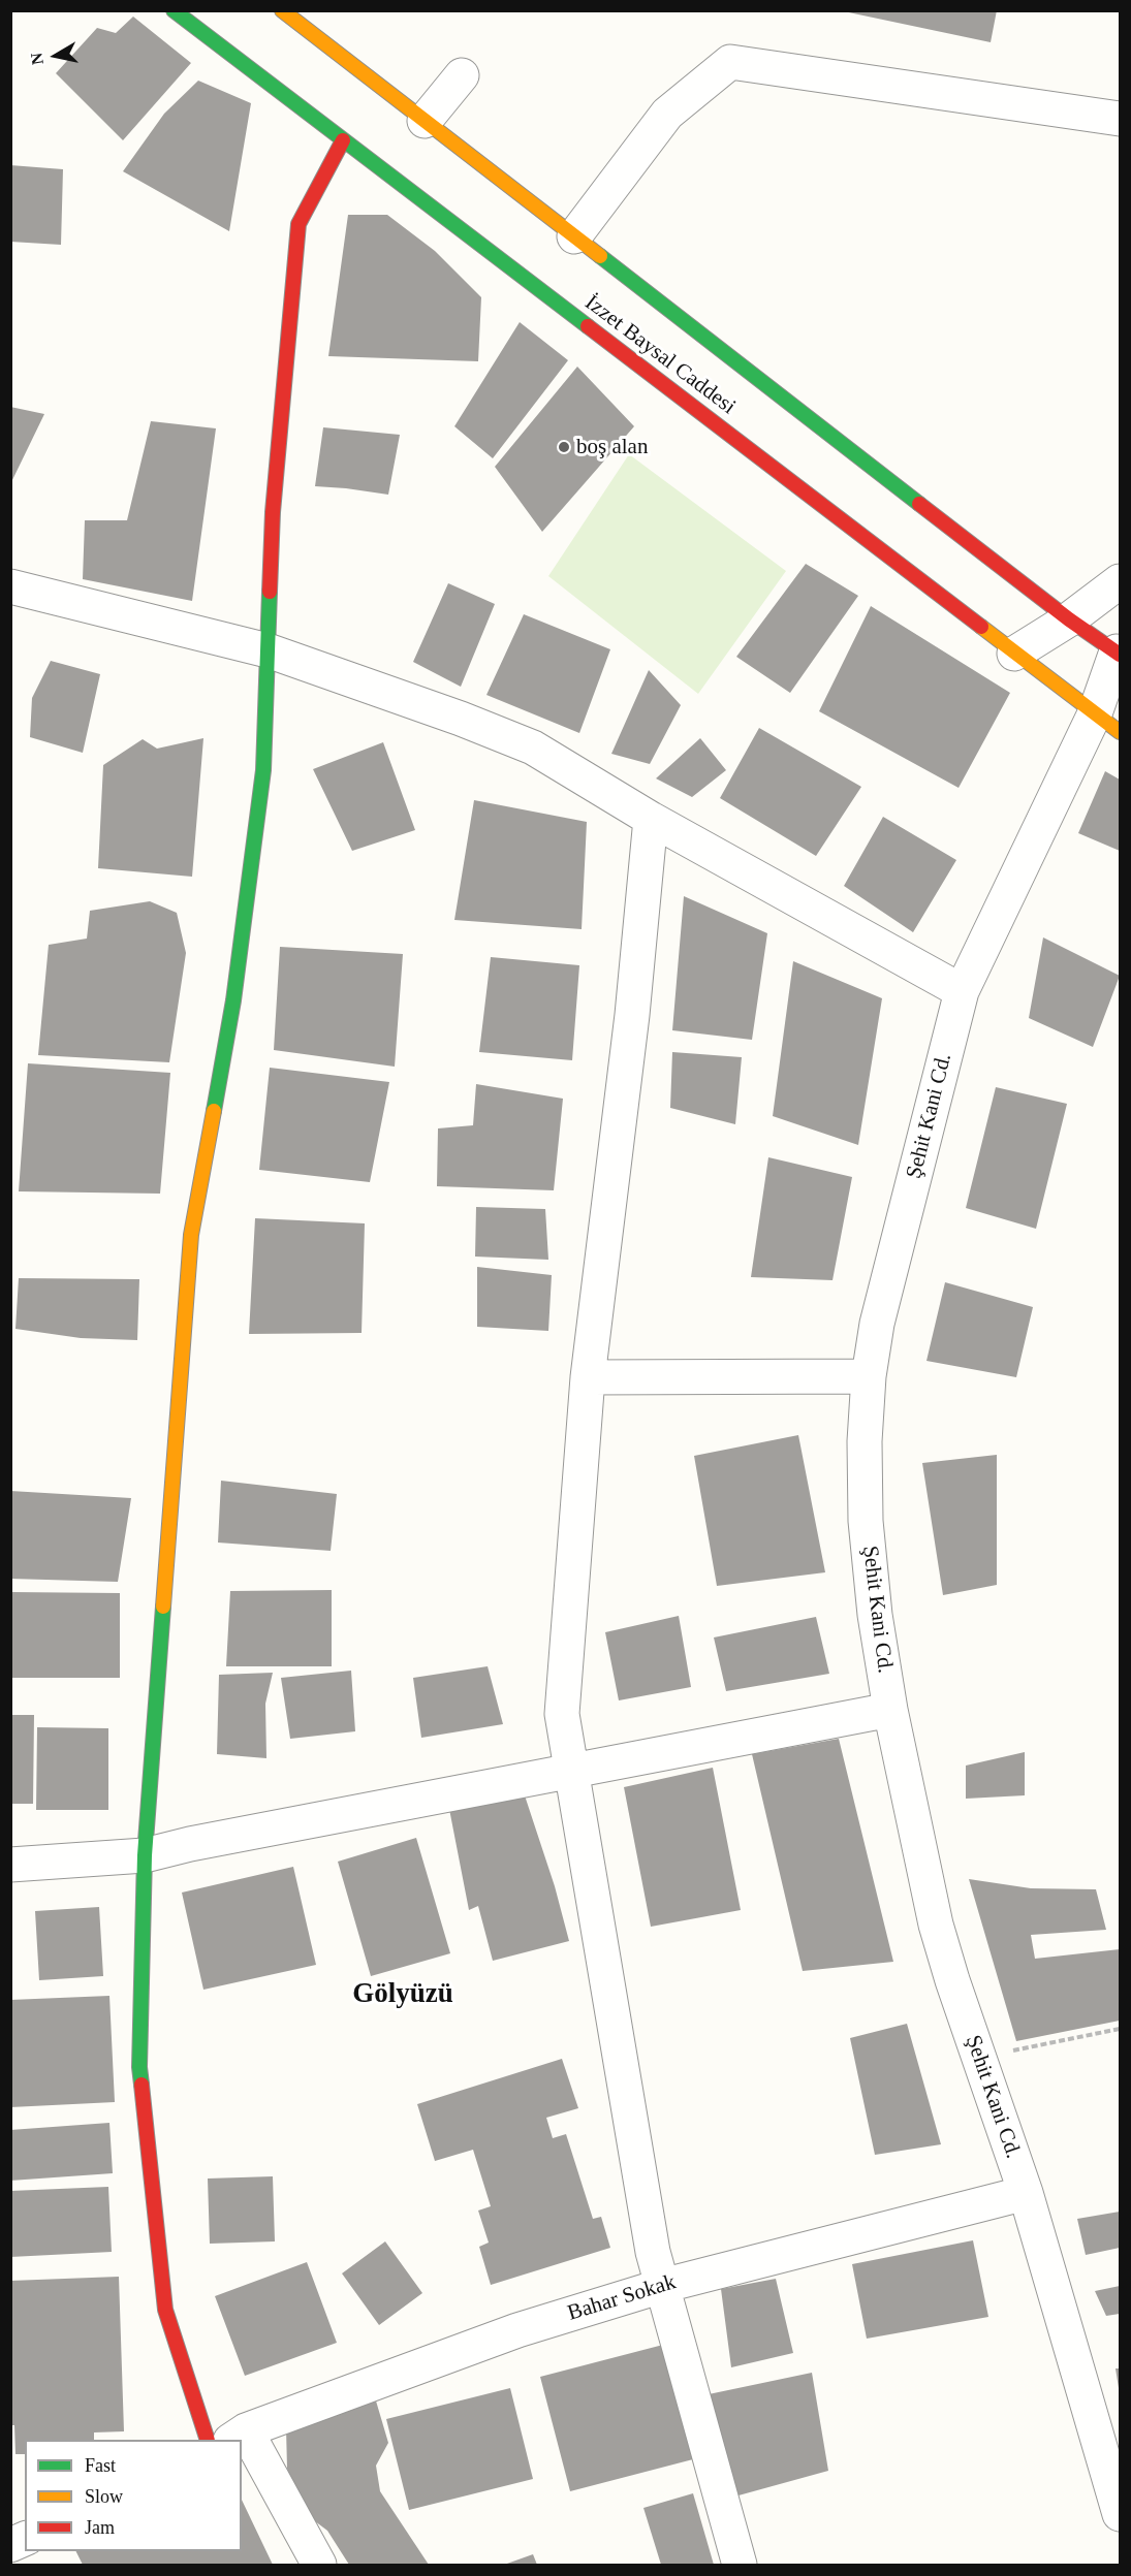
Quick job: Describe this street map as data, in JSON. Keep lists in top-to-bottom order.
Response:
{
  "streets": {
    "street": ["İzzet Baysal Caddesi", "Şehit Kani Cd.", "Bahar Sokak"]
  },
  "crossings": [
    ["İzzet Baysal Caddesi", "Şehit Kani Cd."],
    ["Şehit Kani Cd.", "Bahar Sokak"]
  ],
  "districts": ["Gölyüzü"],
  "places": ["boş alan"],
  "legend": ["Fast", "Slow", "Jam"],
  "north": "left"
}
